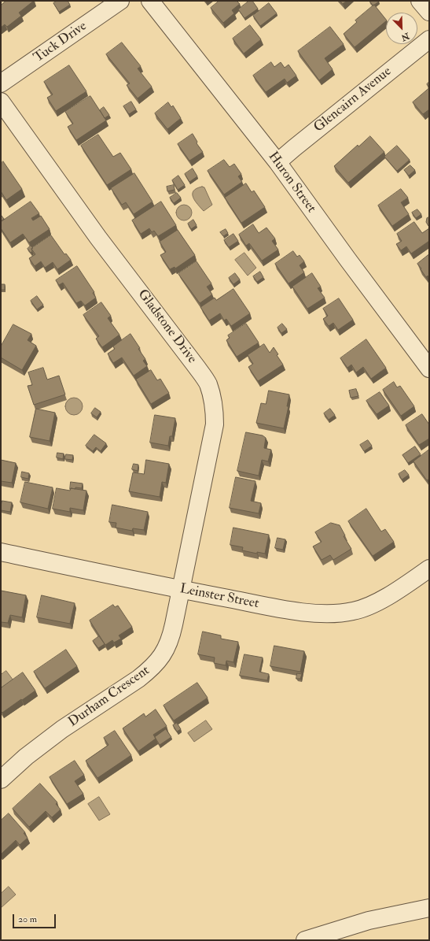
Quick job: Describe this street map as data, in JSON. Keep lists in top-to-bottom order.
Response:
{
  "streets": {
    "street": [
      "Tuck Drive",
      "Glencairn Avenue",
      "Huron Street",
      "Gladstone Drive",
      "Leinster Street",
      "Durham Crescent"
    ]
  },
  "crossings": [
    ["Glencairn Avenue", "Huron Street"],
    ["Gladstone Drive", "Leinster Street"],
    ["Gladstone Drive", "Durham Crescent"],
    ["Leinster Street", "Durham Crescent"]
  ],
  "scale_bar": "20 m",
  "north": "bottom right"
}
